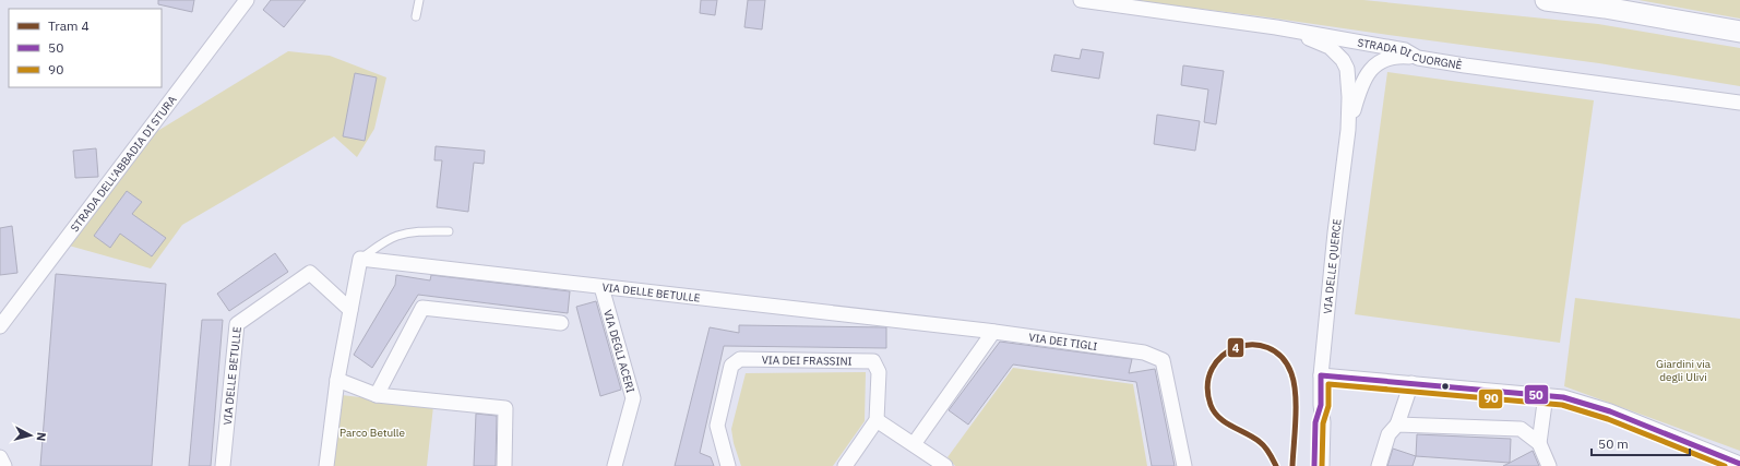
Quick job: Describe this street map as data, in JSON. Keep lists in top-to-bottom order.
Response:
{
  "streets": {
    "street": [
      "STRADA DI CUORGNÈ",
      "STRADA DELL'ABBADIA DI STURA",
      "VIA DELLE QUERCE",
      "VIA DELLE BETULLE",
      "VIA DEI TIGLI",
      "VIA DEGLI ACERI",
      "VIA DEI FRASSINI"
    ]
  },
  "crossings": [
    ["STRADA DI CUORGNÈ", "VIA DELLE QUERCE"],
    ["VIA DELLE BETULLE", "VIA DEI TIGLI"],
    ["VIA DELLE BETULLE", "VIA DEGLI ACERI"]
  ],
  "parks": ["Giardini via degli Ulivi", "Parco Betulle"],
  "lines": ["tram line 4", "transit line 50", "transit line 90"],
  "legend": ["Tram 4", "50", "90"],
  "scale_bar": "50 m",
  "north": "right"
}
